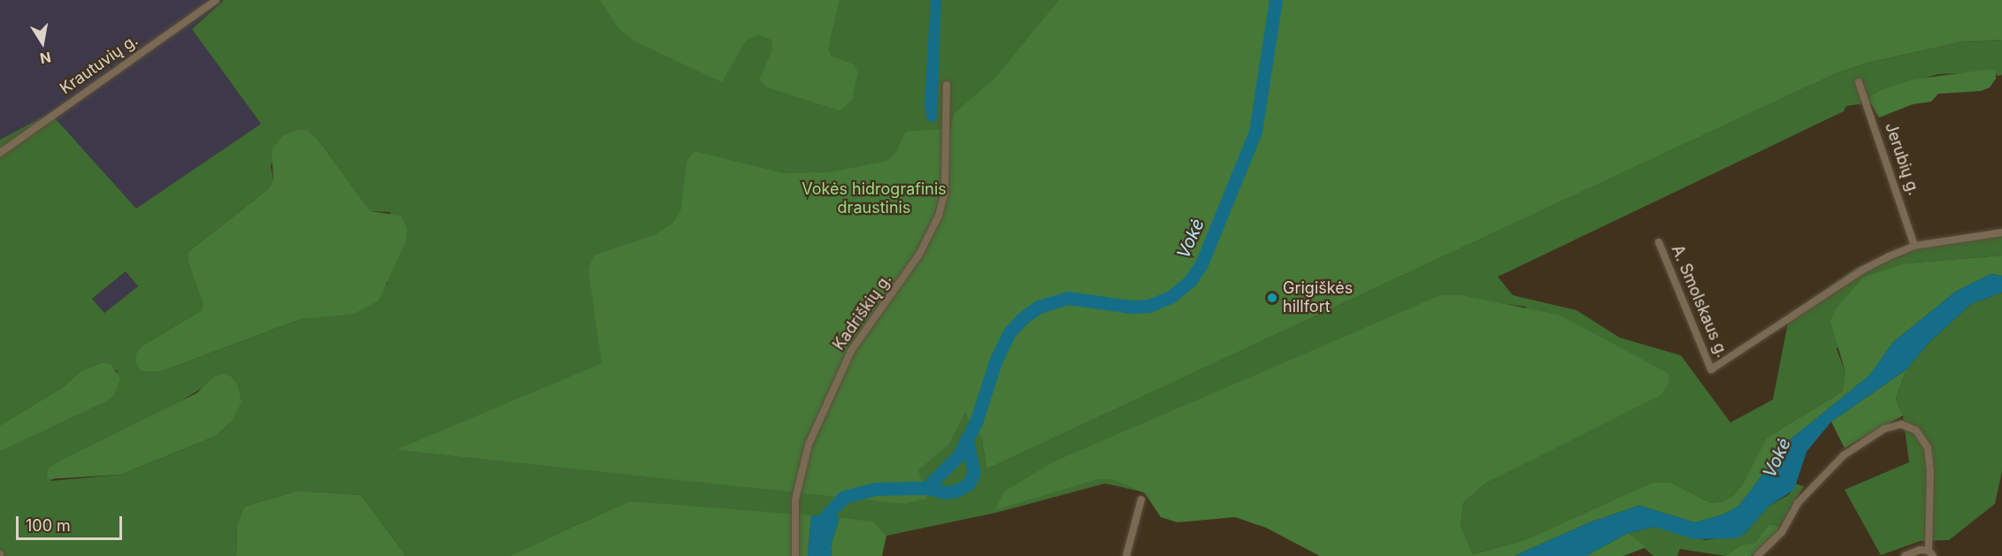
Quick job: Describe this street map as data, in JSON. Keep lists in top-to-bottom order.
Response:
{
  "streets": {
    "street": [
      "Krautuvių g.",
      "Jerubių g.",
      "A. Smolskaus g.",
      "Kadriškių g."
    ]
  },
  "crossings": [
    ["Jerubių g.", "A. Smolskaus g."]
  ],
  "water": ["Vokė"],
  "parks": ["Vokės hidrografinis draustinis"],
  "places": ["Grigiškės hillfort"],
  "scale_bar": "100 m",
  "north": "bottom"
}
